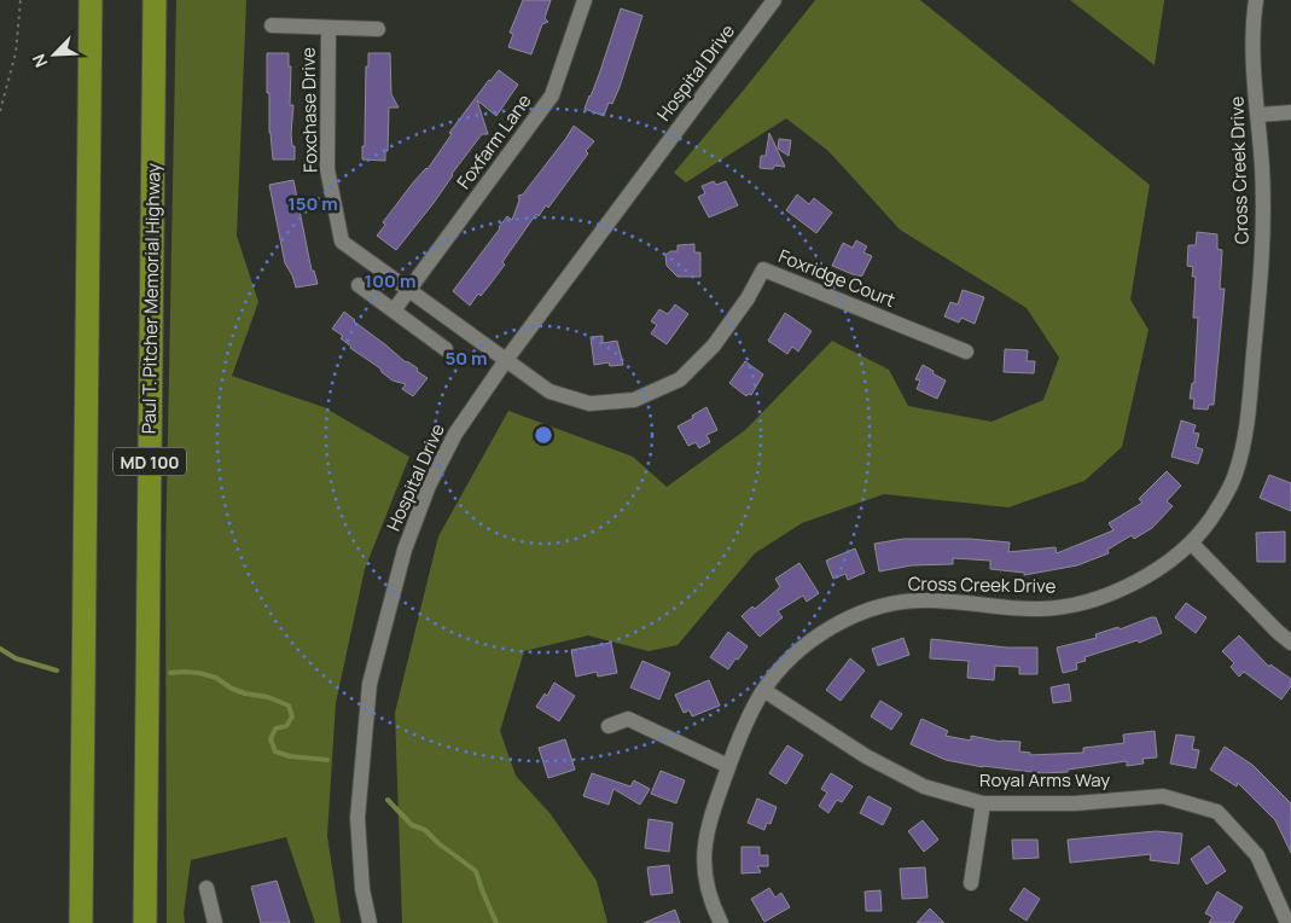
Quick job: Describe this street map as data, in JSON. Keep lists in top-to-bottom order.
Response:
{
  "streets": {
    "highway": ["Paul T. Pitcher Memorial Highway", "MD 100"],
    "street": [
      "Hospital Drive",
      "Foxchase Drive",
      "Foxfarm Lane",
      "Cross Creek Drive",
      "Foxridge Court",
      "Royal Arms Way"
    ]
  },
  "crossings": [
    ["Hospital Drive", "Foxchase Drive"],
    ["Hospital Drive", "Foxridge Court"],
    ["Foxchase Drive", "Foxfarm Lane"],
    ["Foxchase Drive", "Foxridge Court"],
    ["Cross Creek Drive", "Royal Arms Way"]
  ],
  "north": "bottom left",
  "rings": ["150 m", "100 m", "50 m"]
}
